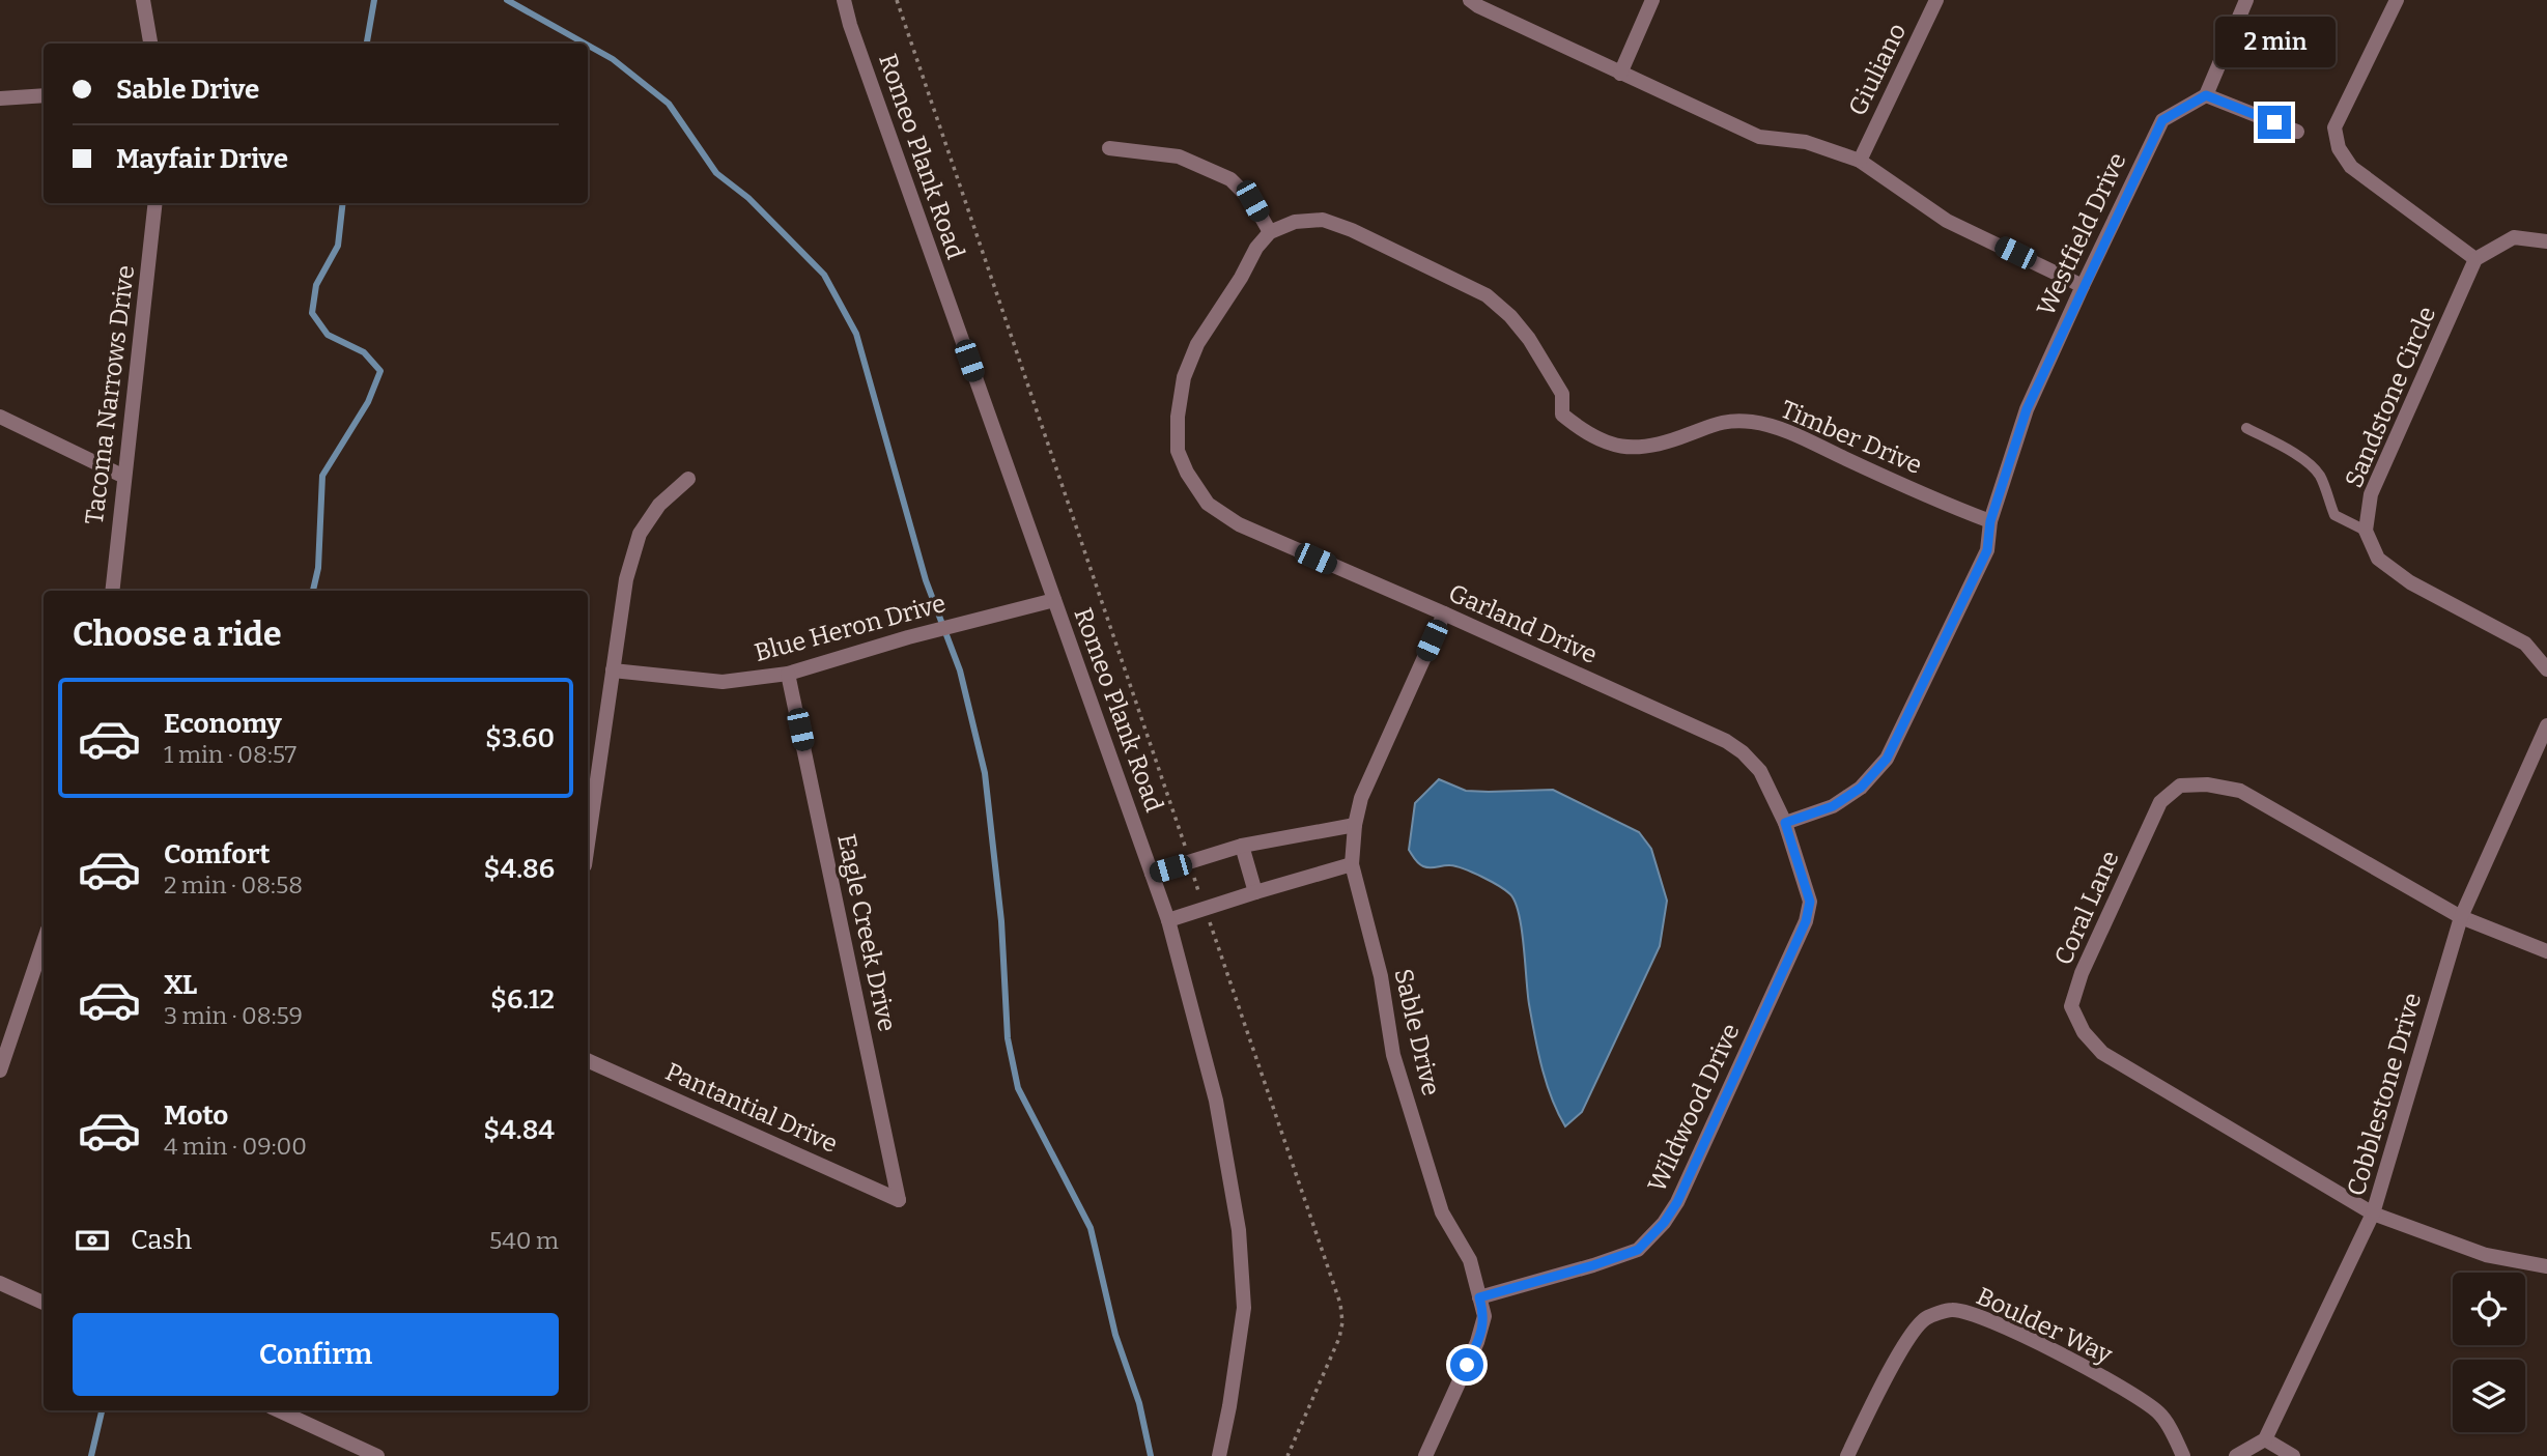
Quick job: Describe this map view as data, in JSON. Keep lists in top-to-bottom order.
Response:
{
  "streets": {
    "street": [
      "Giuliano",
      "Romeo Plank Road",
      "Westfield Drive",
      "Tacoma Narrows Drive",
      "Sandstone Circle",
      "Timber Drive",
      "Garland Drive",
      "Blue Heron Drive",
      "Coral Lane",
      "Eagle Creek Drive",
      "Sable Drive",
      "Cobblestone Drive",
      "Pantantial Drive",
      "Wildwood Drive",
      "Boulder Way"
    ]
  },
  "crossings": [
    ["Romeo Plank Road", "Blue Heron Drive"],
    ["Westfield Drive", "Timber Drive"],
    ["Westfield Drive", "Garland Drive"],
    ["Westfield Drive", "Wildwood Drive"],
    ["Timber Drive", "Garland Drive"],
    ["Garland Drive", "Sable Drive"],
    ["Garland Drive", "Wildwood Drive"],
    ["Blue Heron Drive", "Eagle Creek Drive"],
    ["Coral Lane", "Cobblestone Drive"],
    ["Eagle Creek Drive", "Pantantial Drive"],
    ["Sable Drive", "Wildwood Drive"]
  ],
  "page": {
    "bubble": "2 min",
    "banner": ["Sable Drive", "Mayfair Drive"],
    "heading": "Choose a ride",
    "list": [
      {
        "name": "Economy",
        "note": "1 min · 08:57",
        "value": "$3.60"
      },
      {
        "name": "Comfort",
        "note": "2 min · 08:58",
        "value": "$4.86"
      },
      {
        "name": "XL",
        "note": "3 min · 08:59",
        "value": "$6.12"
      },
      {
        "name": "Moto",
        "note": "4 min · 09:00",
        "value": "$4.84"
      }
    ],
    "pay": ["Cash", "540 m"],
    "buttons": "Confirm"
  }
}
